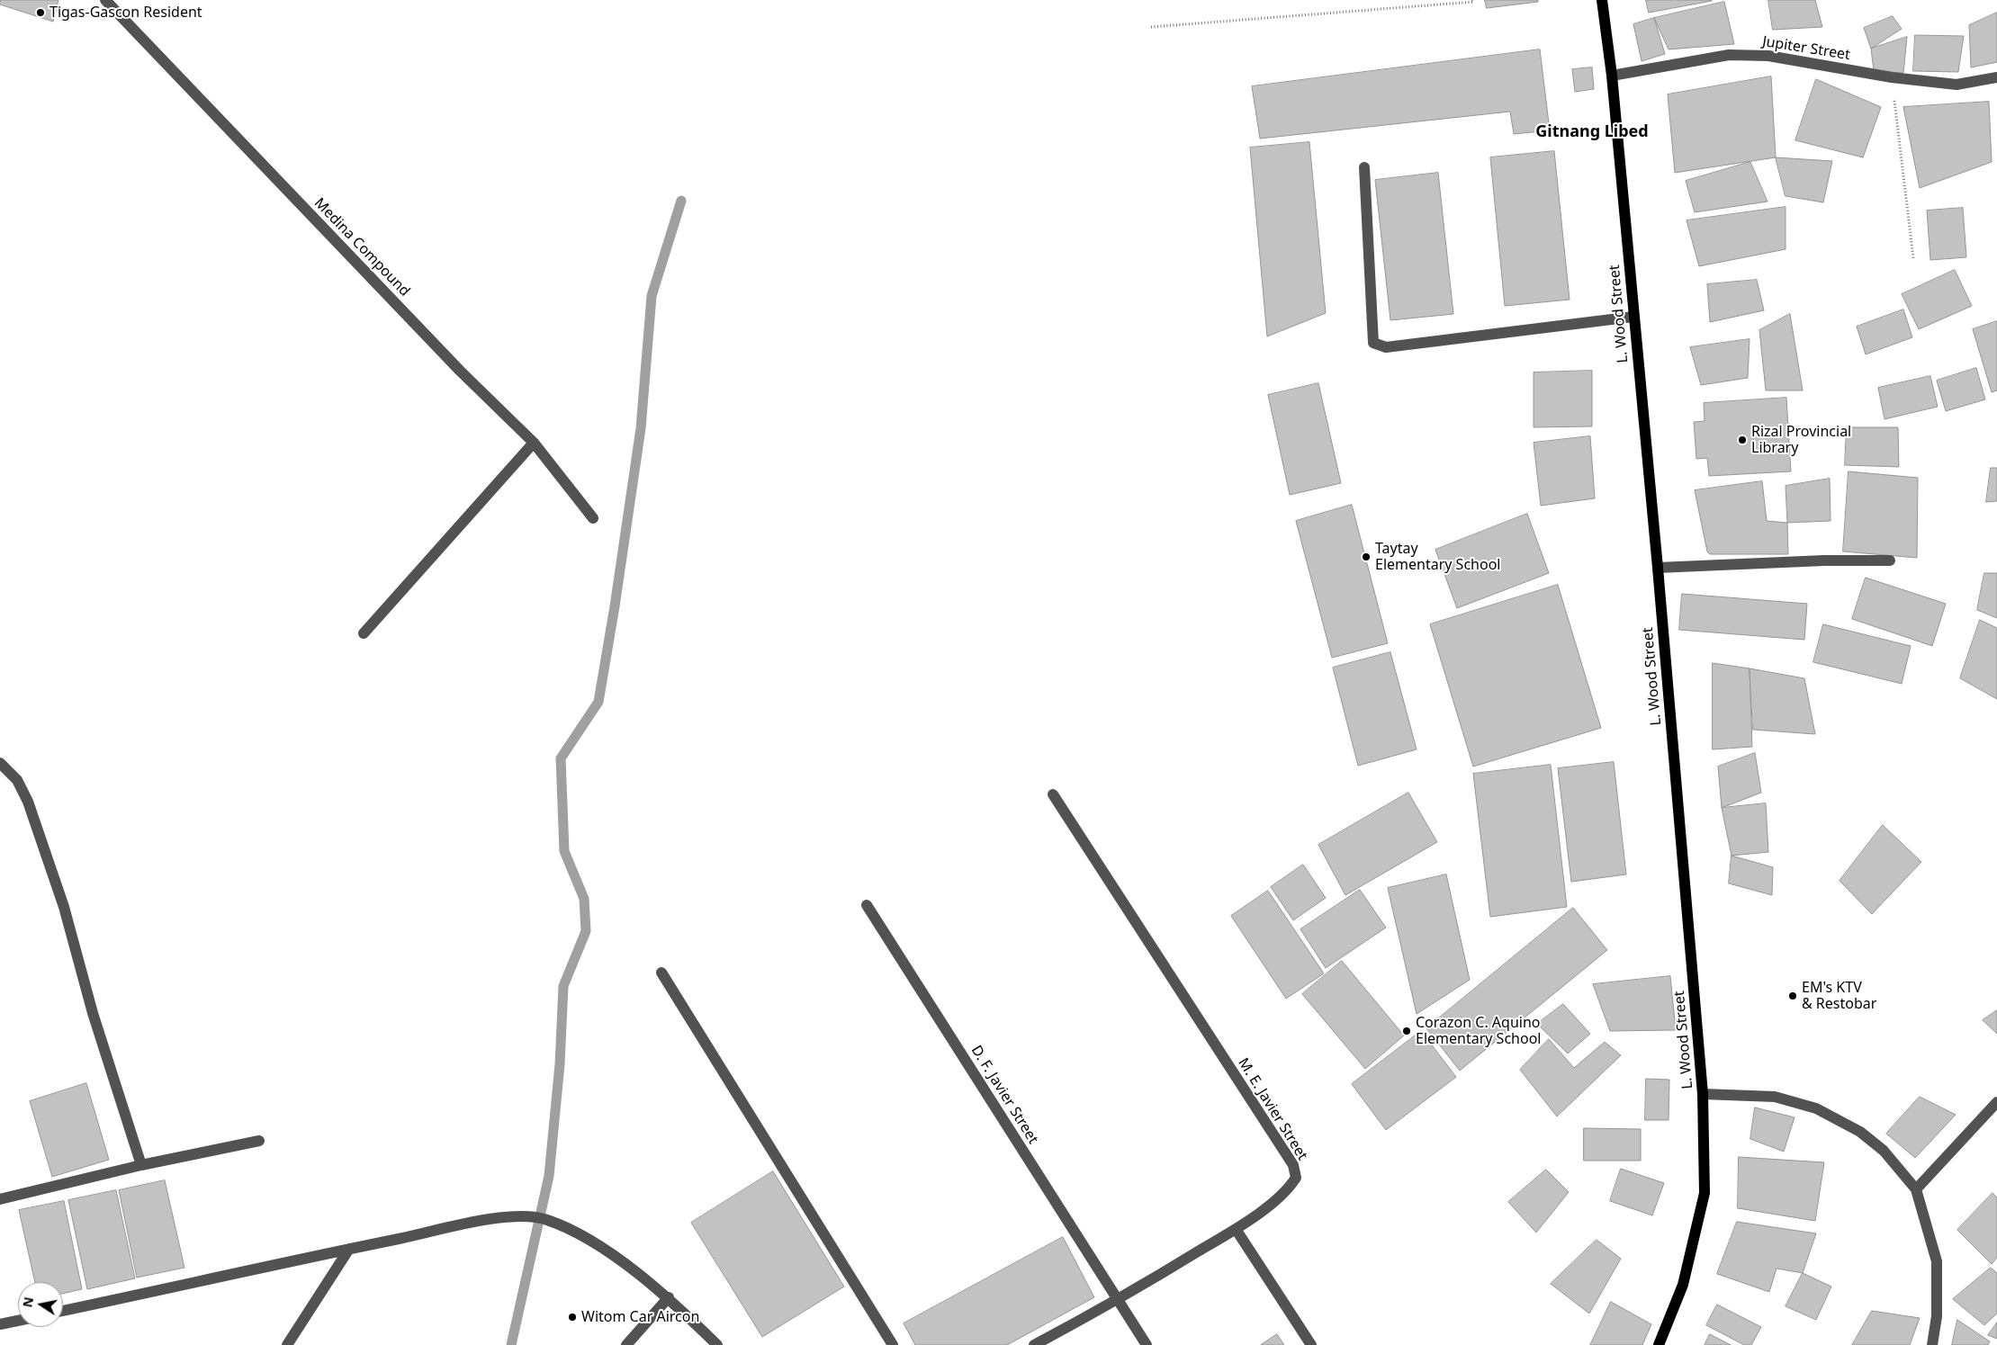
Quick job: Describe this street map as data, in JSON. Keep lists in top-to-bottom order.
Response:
{
  "streets": {
    "main road": ["L. Wood Street"],
    "street": [
      "Jupiter Street",
      "Medina Compound",
      "D. F. Javier Street",
      "M. E. Javier Street"
    ]
  },
  "crossings": [
    ["Jupiter Street", "L. Wood Street"],
    ["D. F. Javier Street", "M. E. Javier Street"]
  ],
  "districts": ["Gitnang Libed"],
  "places": [
    "Tigas-Gascon Resident",
    "Rizal Provincial Library",
    "Taytay Elementary School",
    "EM's KTV & Restobar",
    "Corazon C. Aquino Elementary School",
    "Witom Car Aircon"
  ],
  "north": "left"
}
